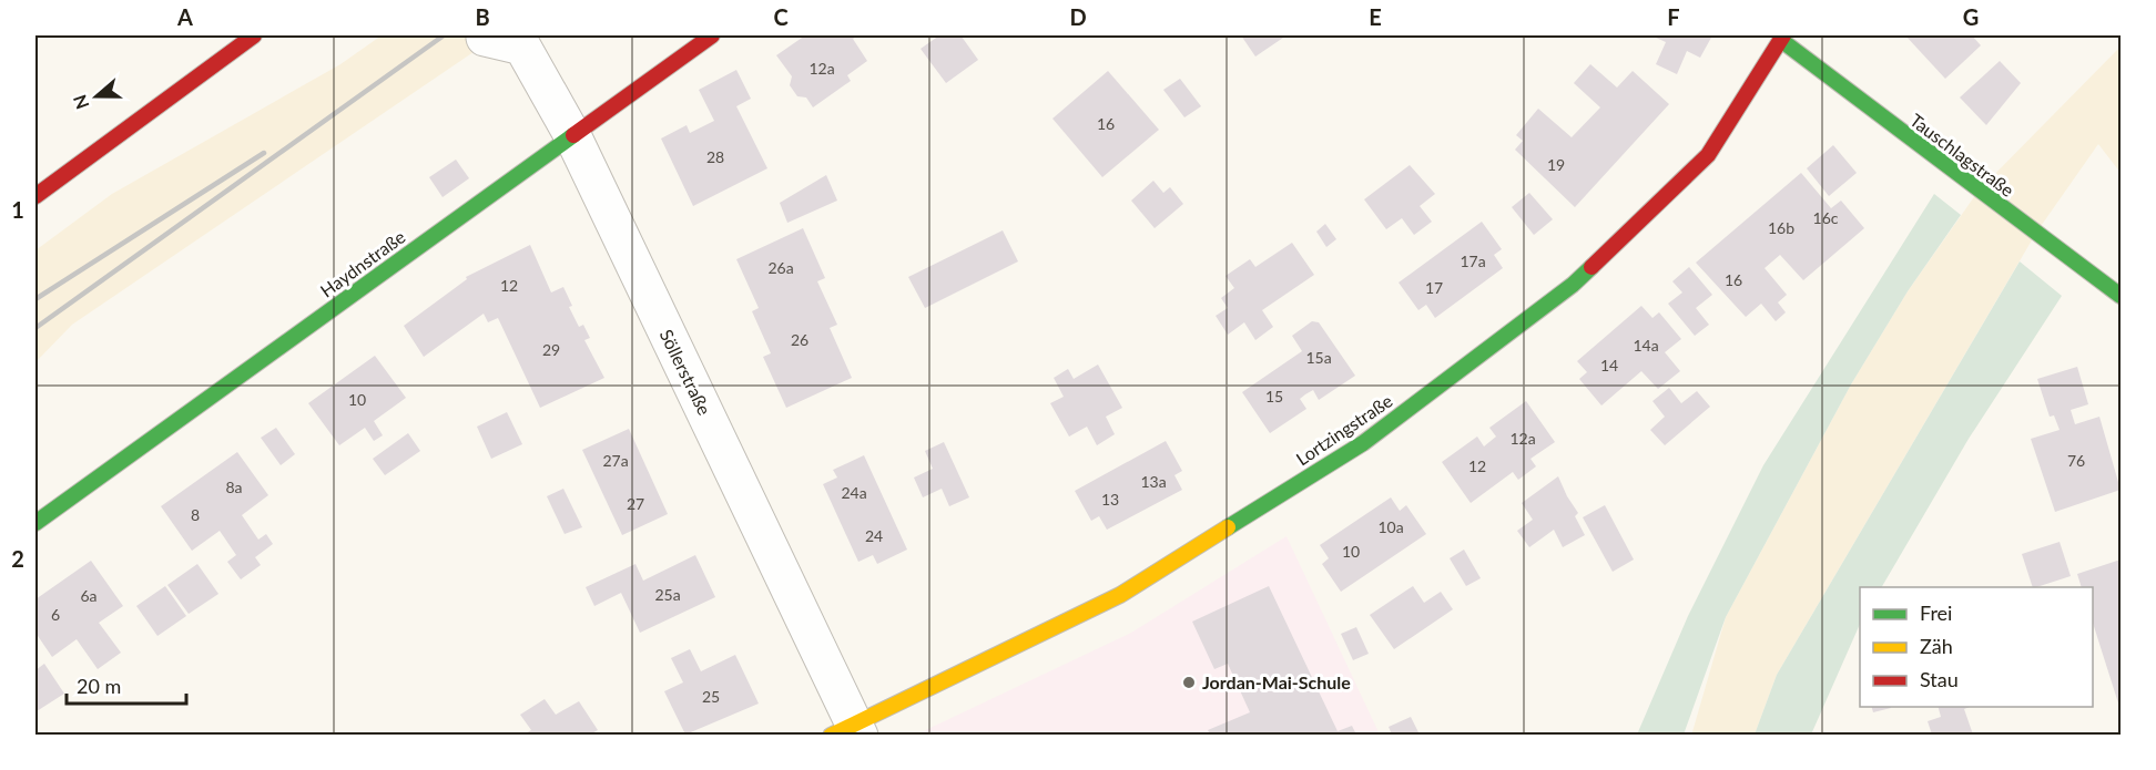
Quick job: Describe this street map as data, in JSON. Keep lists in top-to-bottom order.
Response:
{
  "streets": {
    "street": [
      "Tauschlagstraße",
      "Haydnstraße",
      "Söllerstraße",
      "Lortzingstraße"
    ]
  },
  "crossings": [
    ["Tauschlagstraße", "Lortzingstraße"],
    ["Haydnstraße", "Söllerstraße"],
    ["Söllerstraße", "Lortzingstraße"]
  ],
  "places": ["Jordan-Mai-Schule"],
  "house_numbers": [
    "12a",
    "16",
    "28",
    "19",
    "16c",
    "16b",
    "17a",
    "26a",
    "16",
    "12",
    "17",
    "26",
    "14a",
    "29",
    "15a",
    "14",
    "15",
    "10",
    "12a",
    "27a",
    "76",
    "12",
    "13a",
    "8a",
    "24a",
    "13",
    "27",
    "8",
    "10a",
    "24",
    "10",
    "25a",
    "6a",
    "6",
    "25"
  ],
  "legend": ["Frei", "Zäh", "Stau"],
  "scale_bar": "20 m",
  "north": "left",
  "grid": {
    "columns": [
      "A",
      "B",
      "C",
      "D",
      "E",
      "F",
      "G"
    ],
    "rows": ["1", "2"]
  }
}
